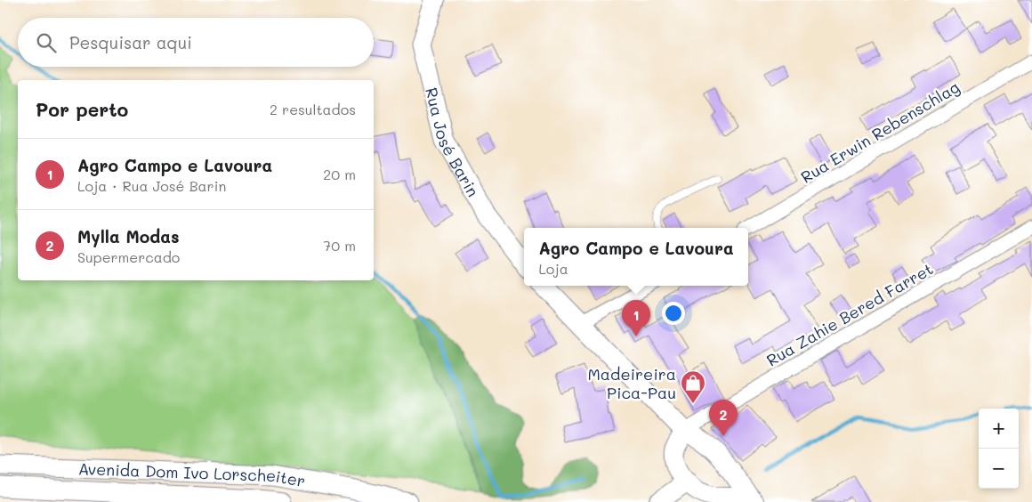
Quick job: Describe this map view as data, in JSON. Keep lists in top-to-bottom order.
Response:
{
  "streets": {
    "main road": ["Rua José Barin", "Avenida Dom Ivo Lorscheiter"],
    "street": ["Rua Erwin Rebenschlag", "Rua Zahie Bered Farret"]
  },
  "places": {
    "shop": ["Madeireira Pica-Pau"]
  },
  "page": {
    "search": "Pesquisar aqui",
    "heading": ["Por perto", "2 resultados"],
    "list": [
      {
        "mark": "1",
        "name": "Agro Campo e Lavoura",
        "note": "Loja · Rua José Barin",
        "value": "20 m"
      },
      {
        "mark": "2",
        "name": "Mylla Modas",
        "note": "Supermercado",
        "value": "70 m"
      }
    ],
    "popup": ["Agro Campo e Lavoura", "Loja"],
    "pins": ["1", "2"],
    "map_buttons": ["+", "−"]
  }
}
